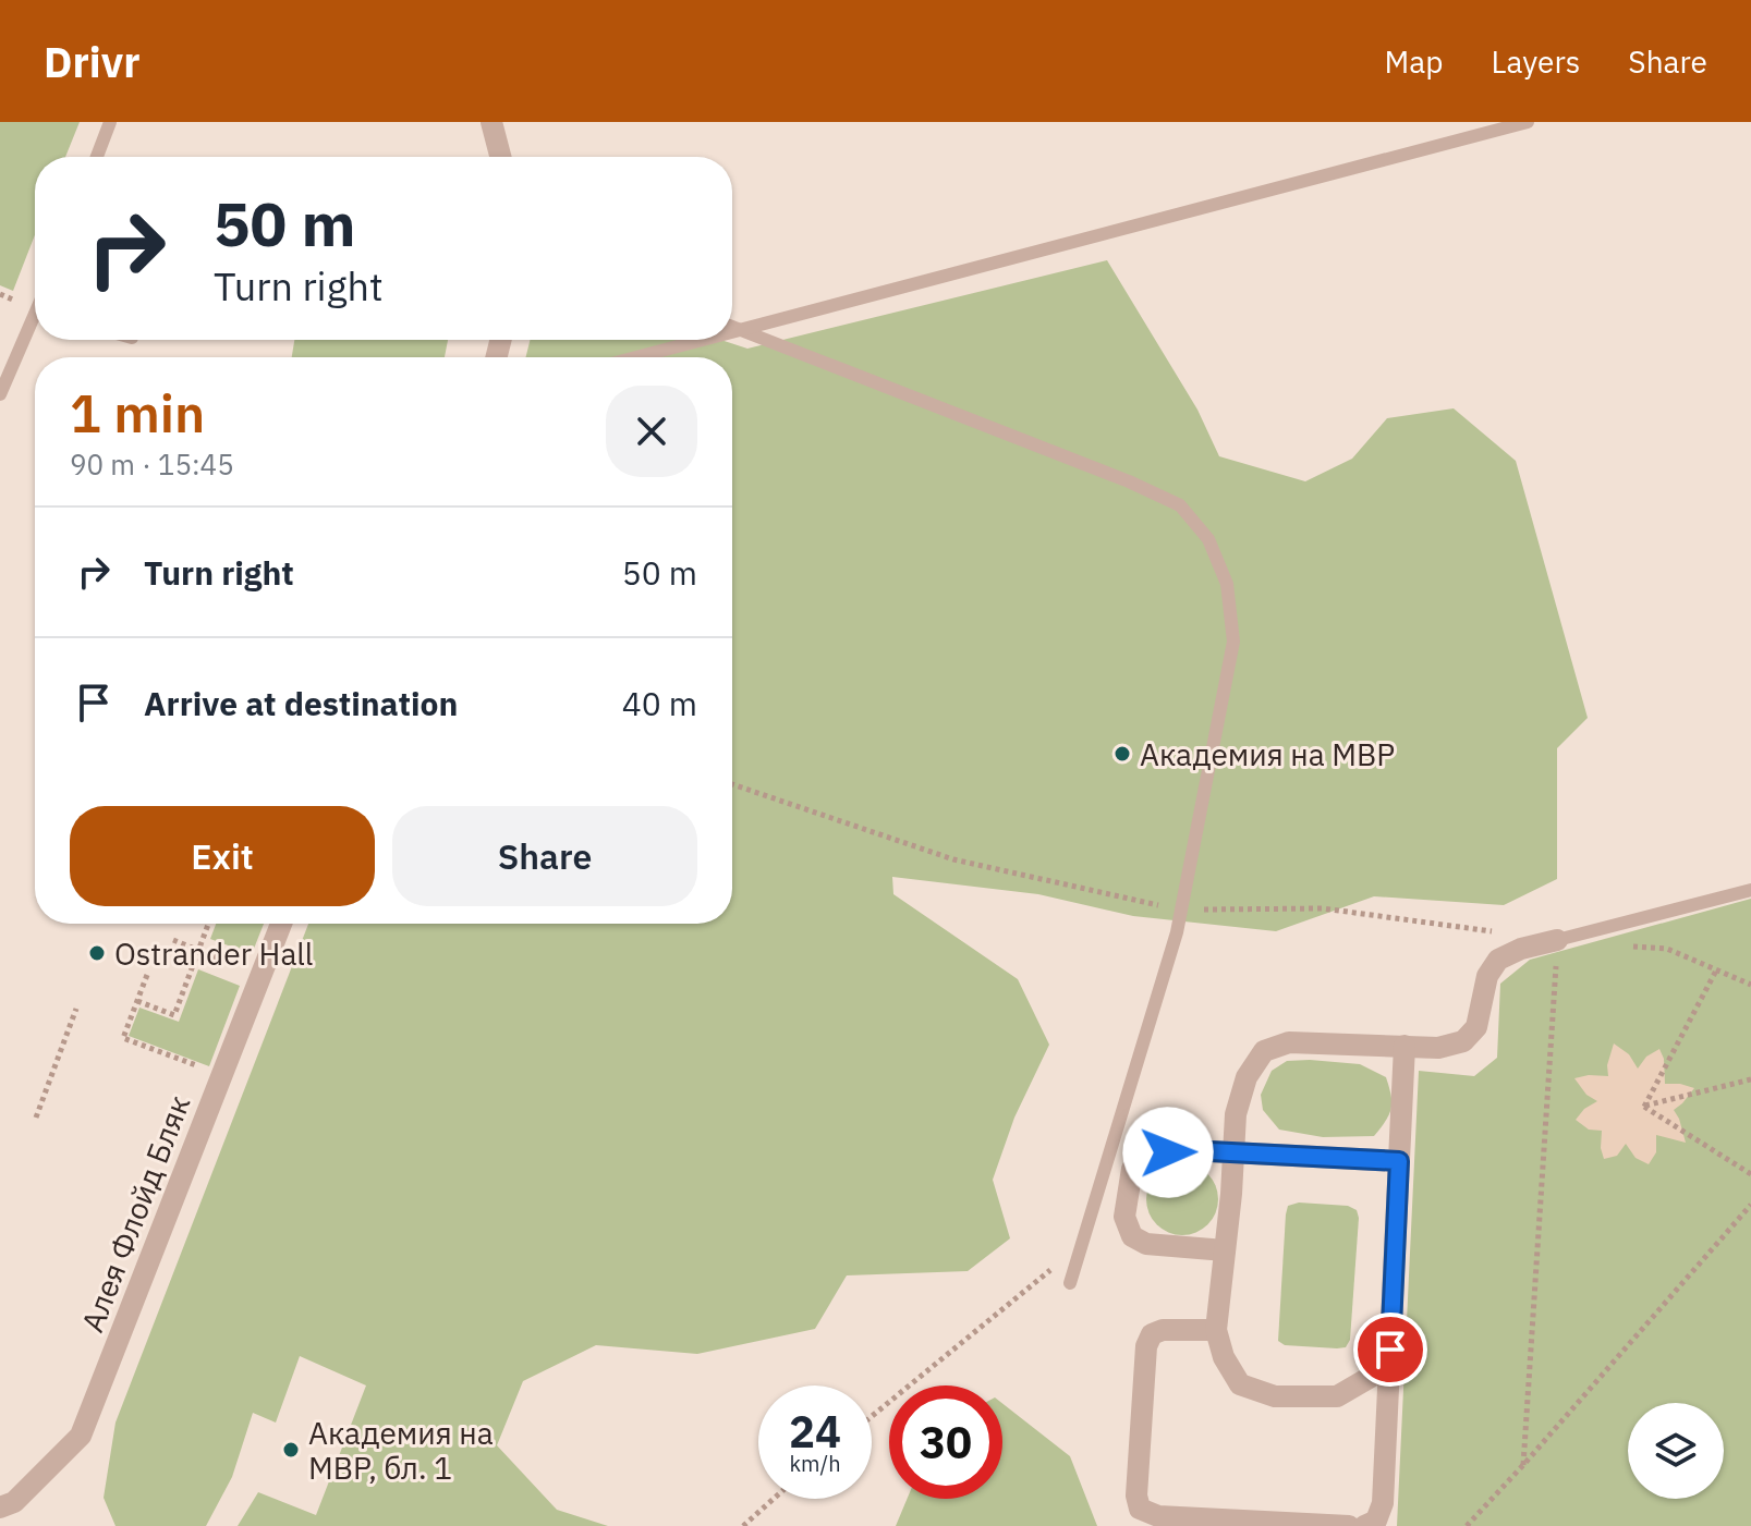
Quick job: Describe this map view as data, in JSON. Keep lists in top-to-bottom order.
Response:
{
  "streets": {
    "street": ["Алея Флойд Бляк"]
  },
  "places": ["Академия на МВР", "Ostrander Hall", "Академия на МВР, бл. 1"],
  "page": {
    "header": "Drivr",
    "nav": ["Map", "Layers", "Share"],
    "turn": ["50 m", "Turn right"],
    "heading": ["1 min", "90 m · 15:45"],
    "list": [
      {
        "name": "Turn right",
        "value": "50 m"
      },
      {
        "name": "Arrive at destination",
        "value": "40 m"
      }
    ],
    "buttons": ["Exit", "Share"],
    "speed": "24 km/h",
    "limit": "30"
  }
}
